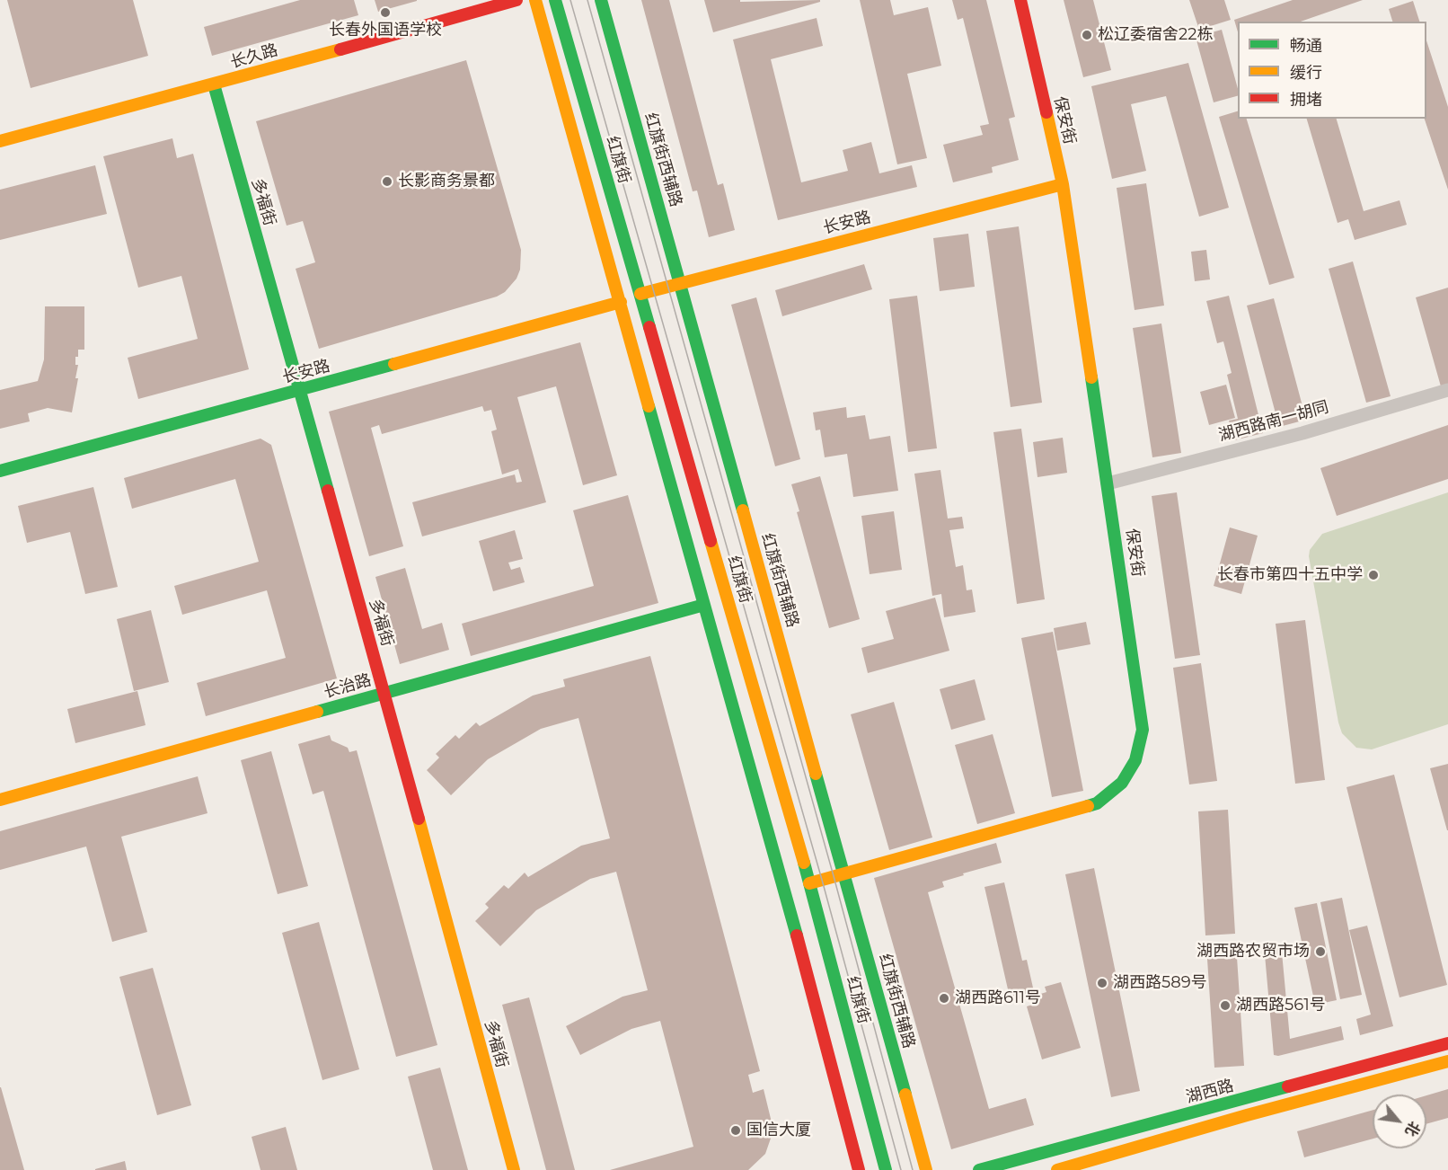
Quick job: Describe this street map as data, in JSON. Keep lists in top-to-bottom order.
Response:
{
  "streets": {
    "street": [
      "长久路",
      "保安街",
      "红旗街",
      "红旗街西辅路",
      "多福街",
      "长安路",
      "湖西路南一胡同",
      "长治路",
      "湖西路"
    ]
  },
  "crossings": [
    ["长久路", "多福街"],
    ["保安街", "红旗街"],
    ["保安街", "红旗街西辅路"],
    ["保安街", "长安路"],
    ["保安街", "湖西路南一胡同"],
    ["红旗街", "长安路"],
    ["红旗街西辅路", "长安路"],
    ["多福街", "长安路"],
    ["多福街", "长治路"]
  ],
  "places": [
    "长春外国语学校",
    "松辽委宿舍22栋",
    "长影商务景都",
    "长春市第四十五中学",
    "湖西路农贸市场",
    "湖西路589号",
    "湖西路611号",
    "湖西路561号",
    "国信大厦"
  ],
  "legend": ["畅通", "缓行", "拥堵"],
  "north": "bottom right"
}
